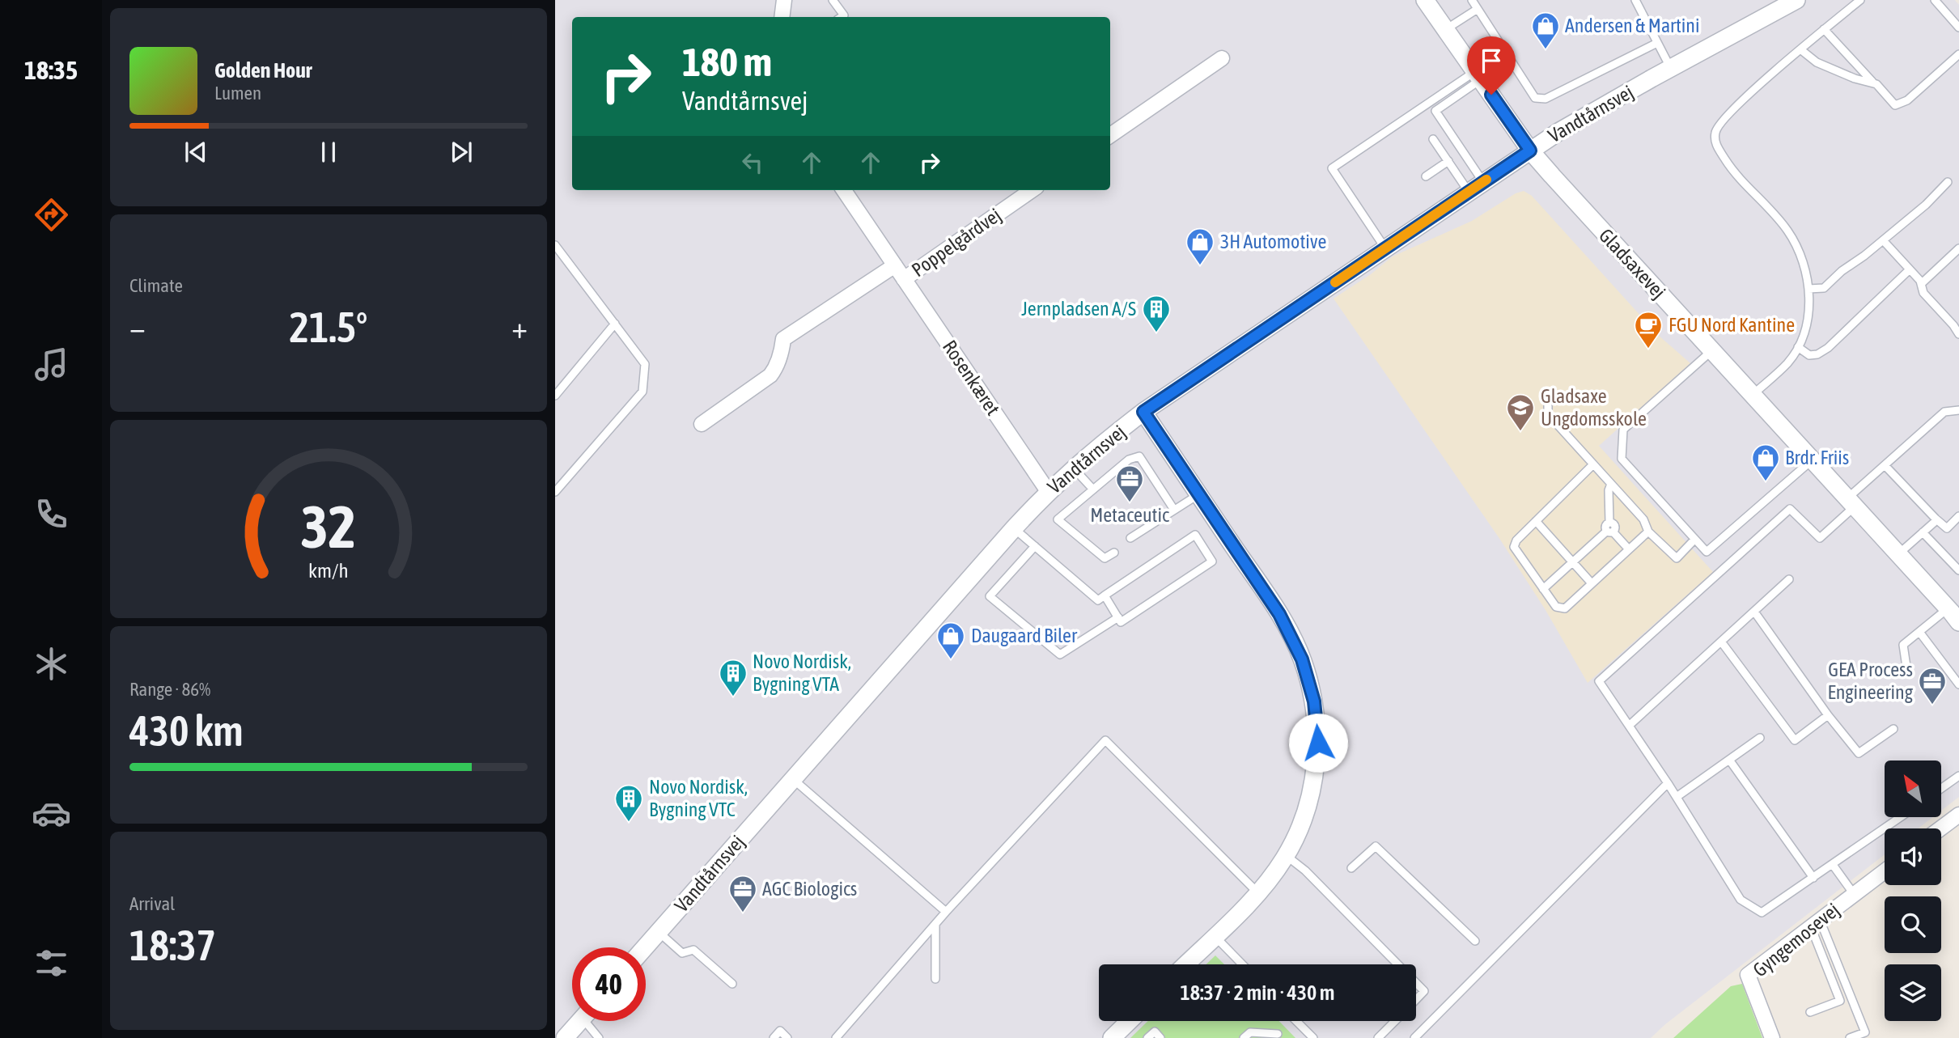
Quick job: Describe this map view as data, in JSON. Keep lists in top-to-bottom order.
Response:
{
  "streets": {
    "street": [
      "Vandtårnsvej",
      "Poppelgårdvej",
      "Gladsaxevej",
      "Rosenkæret",
      "Gyngemosevej"
    ]
  },
  "crossings": [
    ["Vandtårnsvej", "Gladsaxevej"],
    ["Vandtårnsvej", "Rosenkæret"],
    ["Poppelgårdvej", "Rosenkæret"]
  ],
  "places": {
    "shop": [
      "Andersen & Martini",
      "3H Automotive",
      "Brdr. Friis",
      "Daugaard Biler"
    ],
    "building": ["Jernpladsen A/S", "Novo Nordisk, Bygning VTA", "Novo Nordisk, Bygning VTC"],
    "cafe": ["FGU Nord Kantine"],
    "school or university": ["Gladsaxe Ungdomsskole"],
    "office": ["Metaceutic", "GEA Process Engineering", "AGC Biologics"]
  },
  "north": "top left",
  "page": {
    "tabs": "18:35",
    "turn": ["180 m", "Vandtårnsvej"],
    "song": ["Golden Hour", "Lumen"],
    "tile": [
      "Climate",
      ["Range · 86%", "430 km"],
      ["Arrival", "18:37"]
    ],
    "heat": ["−", "21.5°", "+"],
    "limit": "40",
    "trip": "18:37 · 2 min · 430 m",
    "gauge": ["32", "km/h"]
  }
}
